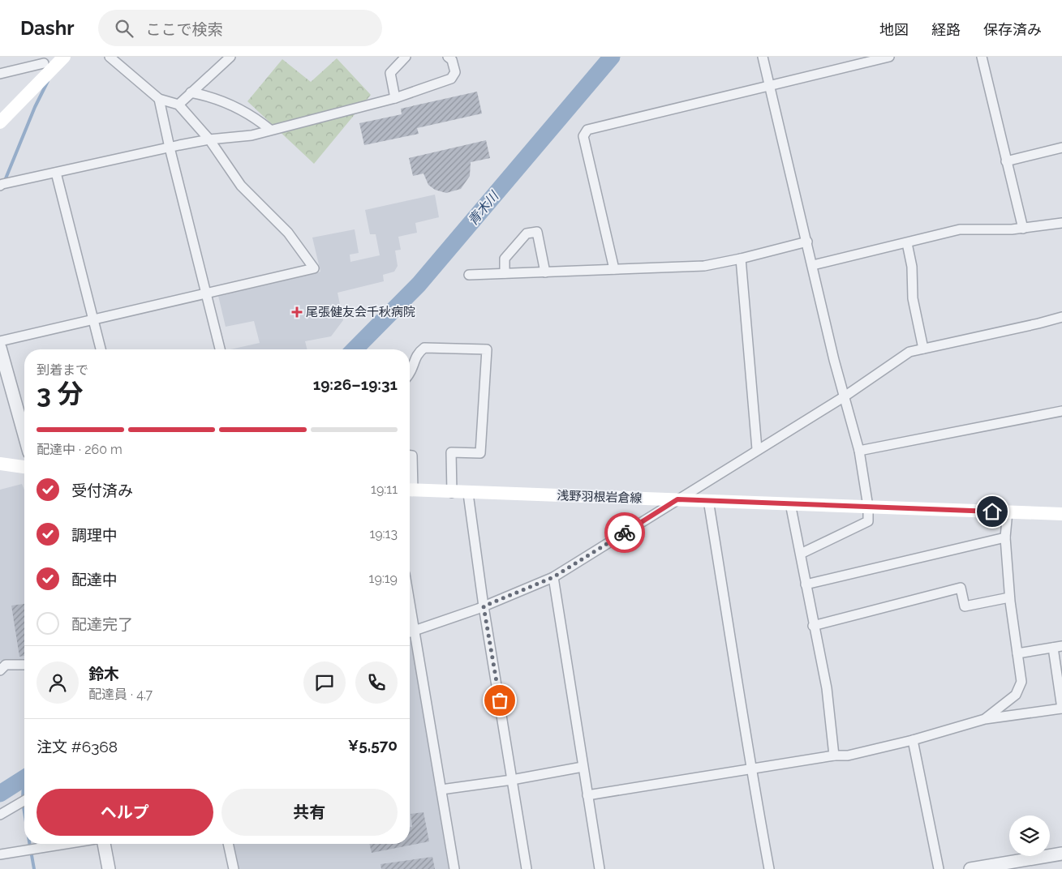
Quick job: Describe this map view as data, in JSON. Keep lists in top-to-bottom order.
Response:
{
  "streets": {
    "main road": ["浅野羽根岩倉線"]
  },
  "water": ["青木川"],
  "places": {
    "health": ["尾張健友会千秋病院"]
  },
  "page": {
    "header": "Dashr",
    "search": "ここで検索",
    "nav": ["地図", "経路", "保存済み"],
    "heading": ["3 分", "到着まで", "19:26–19:31"],
    "panel": [
      "鈴木",
      "配達員 · 4.7",
      "注文 #6368",
      "¥5,570"
    ],
    "bar": "配達中 · 260 m",
    "list": [
      ["受付済み", "19:11"],
      ["調理中", "19:13"],
      ["配達中", "19:19"],
      "配達完了"
    ],
    "buttons": ["ヘルプ", "共有"]
  }
}
